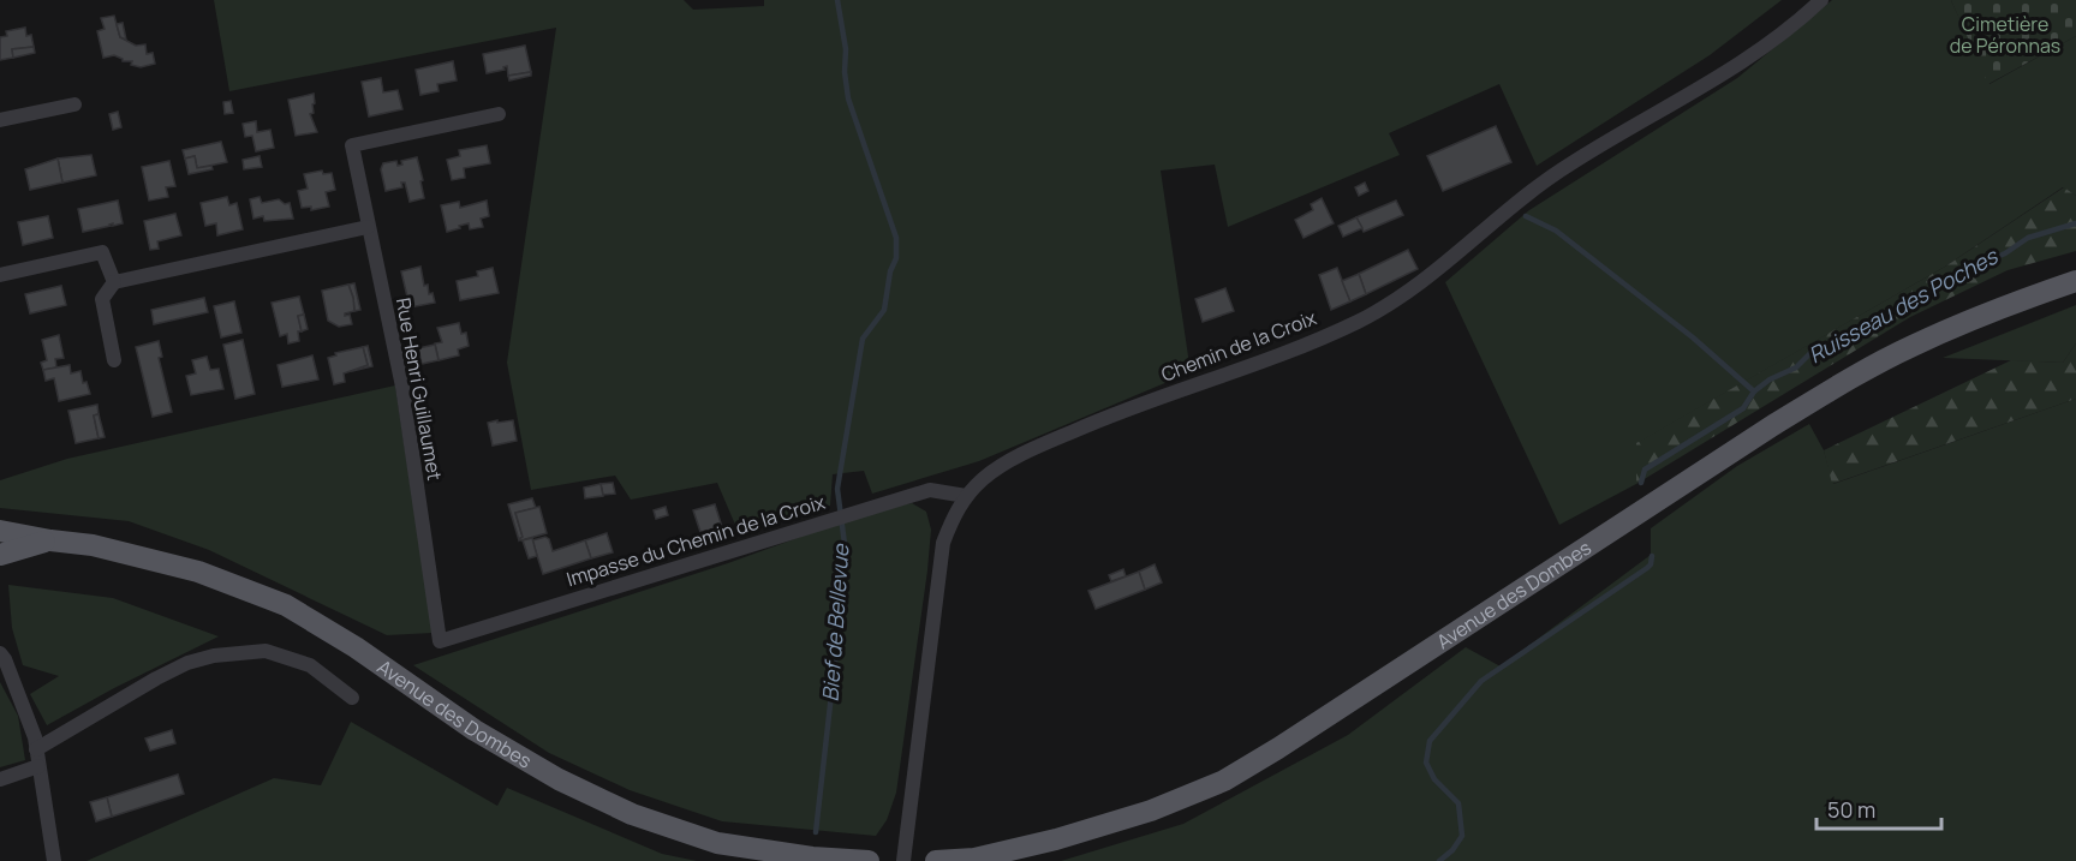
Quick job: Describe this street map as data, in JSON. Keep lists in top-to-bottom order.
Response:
{
  "streets": {
    "main road": ["Avenue des Dombes"],
    "street": ["Chemin de la Croix", "Rue Henri Guillaumet", "Impasse du Chemin de la Croix"]
  },
  "crossings": [
    ["Chemin de la Croix", "Impasse du Chemin de la Croix"],
    ["Rue Henri Guillaumet", "Impasse du Chemin de la Croix"]
  ],
  "water": ["Ruisseau des Poches", "Bief de Bellevue"],
  "parks": ["Cimetière de Péronnas"],
  "scale_bar": "50 m"
}
